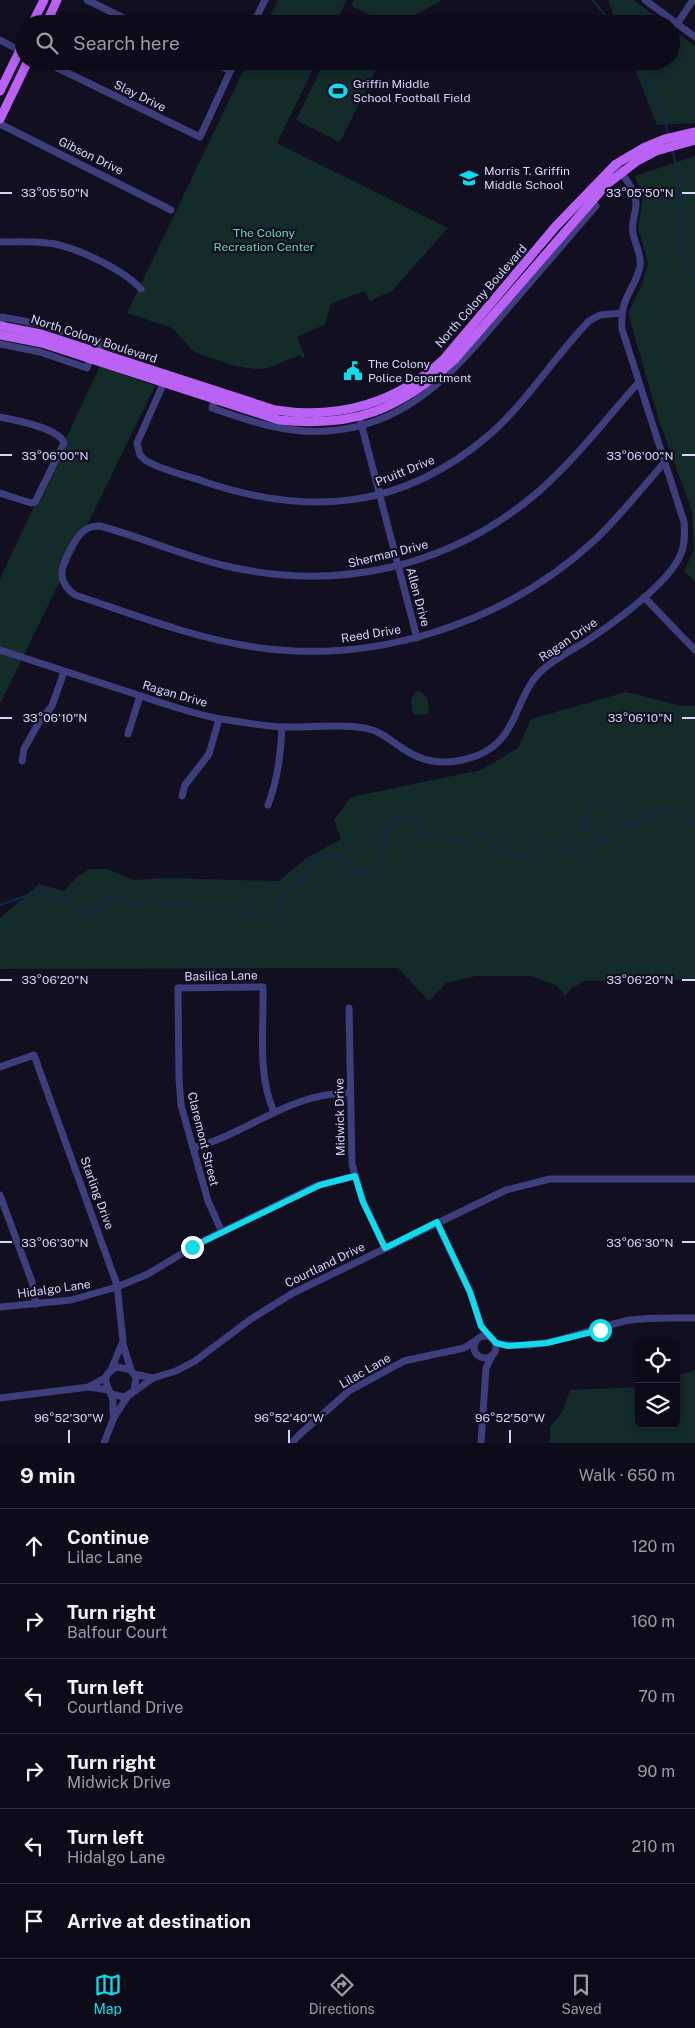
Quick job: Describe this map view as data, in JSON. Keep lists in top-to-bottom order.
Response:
{
  "streets": {
    "main road": ["North Colony Boulevard"],
    "street": [
      "Slay Drive",
      "Gibson Drive",
      "Pruitt Drive",
      "Sherman Drive",
      "Allen Drive",
      "Reed Drive",
      "Ragan Drive",
      "Basilica Lane",
      "Midwick Drive",
      "Claremont Street",
      "Starling Drive",
      "Courtland Drive",
      "Hidalgo Lane",
      "Lilac Lane"
    ]
  },
  "crossings": [
    ["North Colony Boulevard", "Pruitt Drive"],
    ["North Colony Boulevard", "Allen Drive"],
    ["North Colony Boulevard", "Ragan Drive"],
    ["Pruitt Drive", "Allen Drive"],
    ["Pruitt Drive", "Ragan Drive"],
    ["Sherman Drive", "Allen Drive"],
    ["Sherman Drive", "Reed Drive"],
    ["Sherman Drive", "Ragan Drive"],
    ["Allen Drive", "Reed Drive"],
    ["Reed Drive", "Ragan Drive"],
    ["Basilica Lane", "Claremont Street"],
    ["Midwick Drive", "Courtland Drive"],
    ["Midwick Drive", "Hidalgo Lane"],
    ["Claremont Street", "Hidalgo Lane"],
    ["Starling Drive", "Courtland Drive"],
    ["Starling Drive", "Hidalgo Lane"]
  ],
  "parks": ["The Colony Recreation Center"],
  "places": {
    "sports": ["Griffin Middle School Football Field"],
    "school or university": ["Morris T. Griffin Middle School"],
    "public building": ["The Colony Police Department"]
  },
  "page": {
    "search": "Search here",
    "heading": ["9 min", "Walk · 650 m"],
    "list": [
      ["Continue", "Lilac Lane", "120 m"],
      ["Turn right", "Balfour Court", "160 m"],
      ["Turn left", "Courtland Drive", "70 m"],
      ["Turn right", "Midwick Drive", "90 m"],
      ["Turn left", "Hidalgo Lane", "210 m"],
      "Arrive at destination"
    ],
    "nav": ["Map", "Directions", "Saved"]
  },
  "coordinates": [
    "33°05'50\"N",
    "33°06'00\"N",
    "33°06'10\"N",
    "33°06'20\"N",
    "33°06'30\"N",
    "96°52'30\"W",
    "96°52'40\"W",
    "96°52'50\"W"
  ]
}
